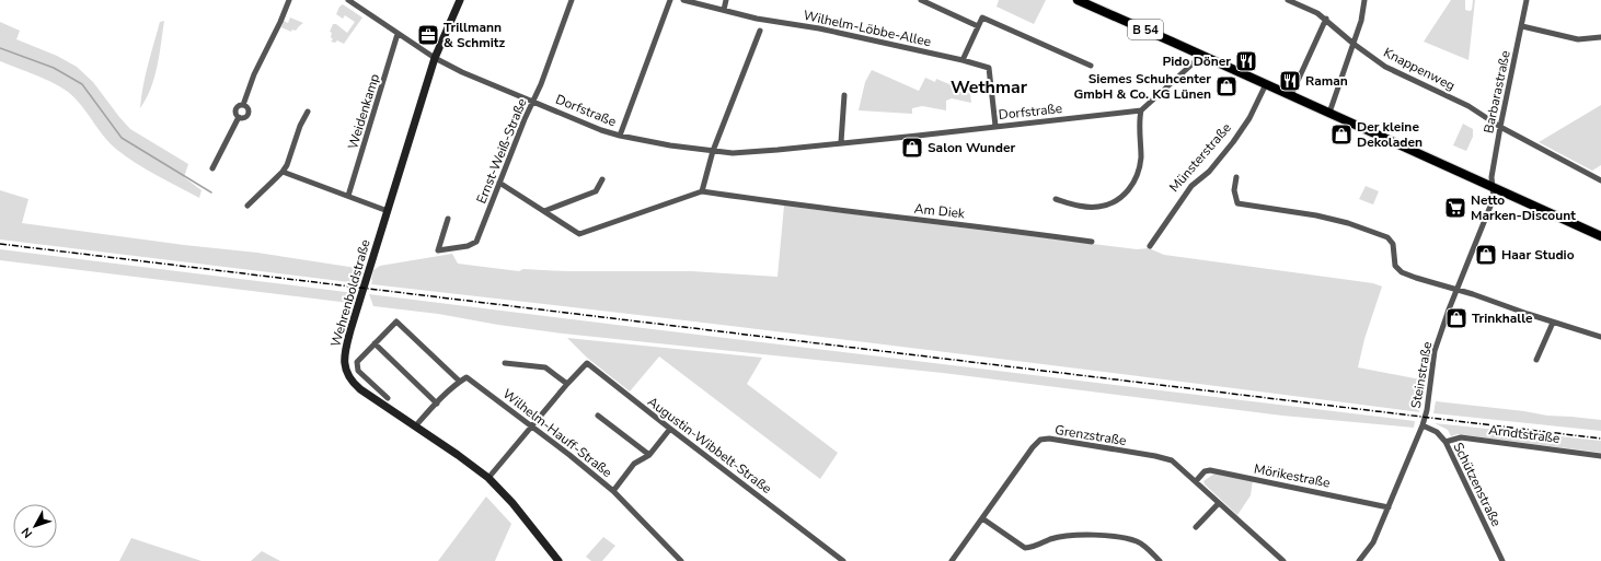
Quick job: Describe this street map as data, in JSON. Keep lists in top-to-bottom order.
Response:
{
  "streets": {
    "main road": ["B 54"],
    "street": [
      "Wilhelm-Löbbe-Allee",
      "Knappenweg",
      "Barbarastraße",
      "Dorfstraße",
      "Weidenkamp",
      "Ernst-Weiß-Straße",
      "Münsterstraße",
      "Am Diek",
      "Wehrenboldstraße",
      "Steinstraße",
      "Wilhelm-Hauff-Straße",
      "Arndtstraße",
      "Grenzstraße",
      "Augustin-Wibbelt-Straße",
      "Mörikestraße",
      "Schützenstraße"
    ]
  },
  "crossings": [
    ["Wilhelm-Löbbe-Allee", "Dorfstraße"],
    ["B 54", "Barbarastraße"],
    ["B 54", "Münsterstraße"],
    ["B 54", "Steinstraße"],
    ["Knappenweg", "Barbarastraße"],
    ["Barbarastraße", "Steinstraße"],
    ["Dorfstraße", "Weidenkamp"],
    ["Dorfstraße", "Ernst-Weiß-Straße"],
    ["Dorfstraße", "Wehrenboldstraße"],
    ["Wehrenboldstraße", "Augustin-Wibbelt-Straße"],
    ["Steinstraße", "Mörikestraße"],
    ["Steinstraße", "Schützenstraße"],
    ["Wilhelm-Hauff-Straße", "Augustin-Wibbelt-Straße"],
    ["Arndtstraße", "Schützenstraße"],
    ["Grenzstraße", "Mörikestraße"]
  ],
  "districts": ["Wethmar"],
  "places": {
    "office": ["Trillmann & Schmitz"],
    "restaurant": ["Pido Döner", "Raman"],
    "shop": [
      "Siemes Schuhcenter GmbH & Co. KG Lünen",
      "Der kleine Dekoladen",
      "Salon Wunder",
      "Haar Studio",
      "Trinkhalle"
    ],
    "supermarket": ["Netto Marken-Discount"]
  },
  "north": "bottom left"
}
